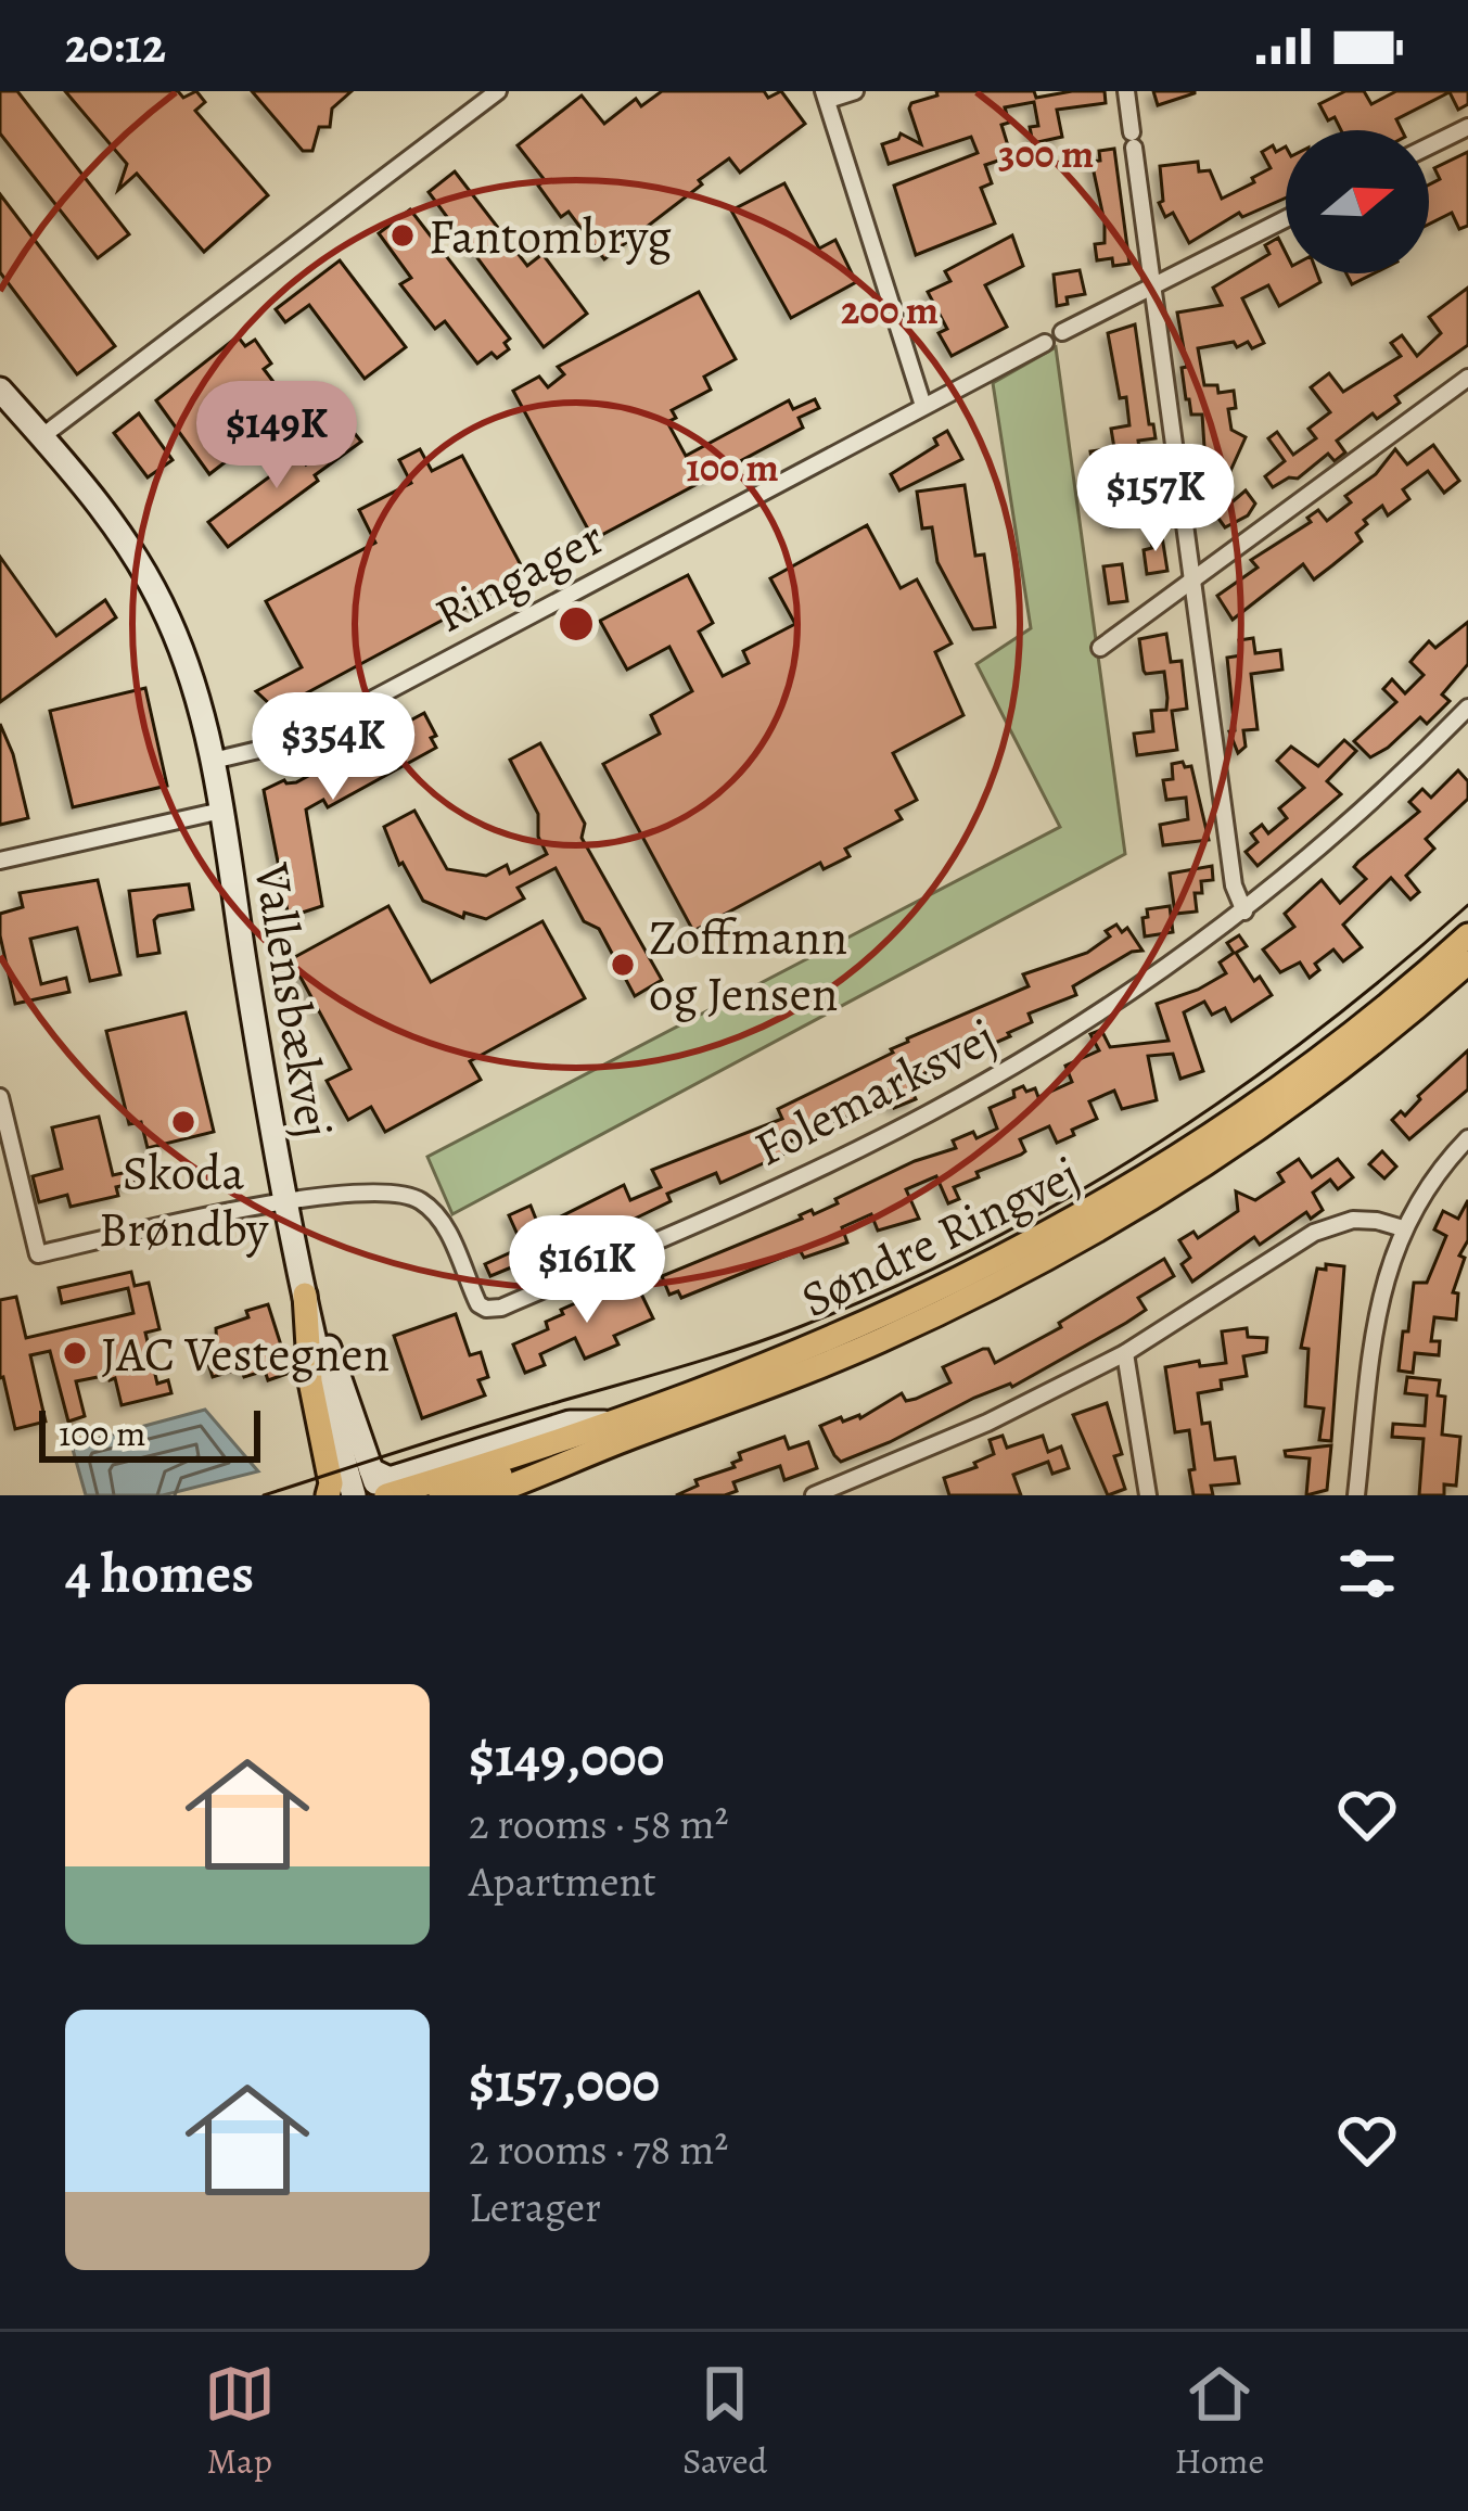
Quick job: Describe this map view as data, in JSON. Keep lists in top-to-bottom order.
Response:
{
  "streets": {
    "main road": ["Søndre Ringvej"],
    "street": ["Ringager", "Vallensbækvej", "Folemarksvej"]
  },
  "crossings": [
    ["Ringager", "Vallensbækvej"],
    ["Vallensbækvej", "Folemarksvej"],
    ["Vallensbækvej", "Søndre Ringvej"]
  ],
  "places": [
    "Fantombryg",
    "Zoffmann og Jensen",
    "Skoda Brøndby",
    "JAC Vestegnen"
  ],
  "scale_bar": "100 m",
  "north": "right",
  "page": {
    "status": "20:12",
    "price": [
      "$149K",
      "$157K",
      "$354K",
      "$161K"
    ],
    "scale": "100 m",
    "heading": "4 homes",
    "list": [
      {
        "name": "$149,000",
        "note": "2 rooms · 58 m² · Apartment"
      },
      {
        "name": "$157,000",
        "note": "2 rooms · 78 m² · Lerager"
      }
    ],
    "tabs": ["Map", "Saved", "Home"]
  },
  "rings": ["300 m", "200 m", "100 m"]
}
